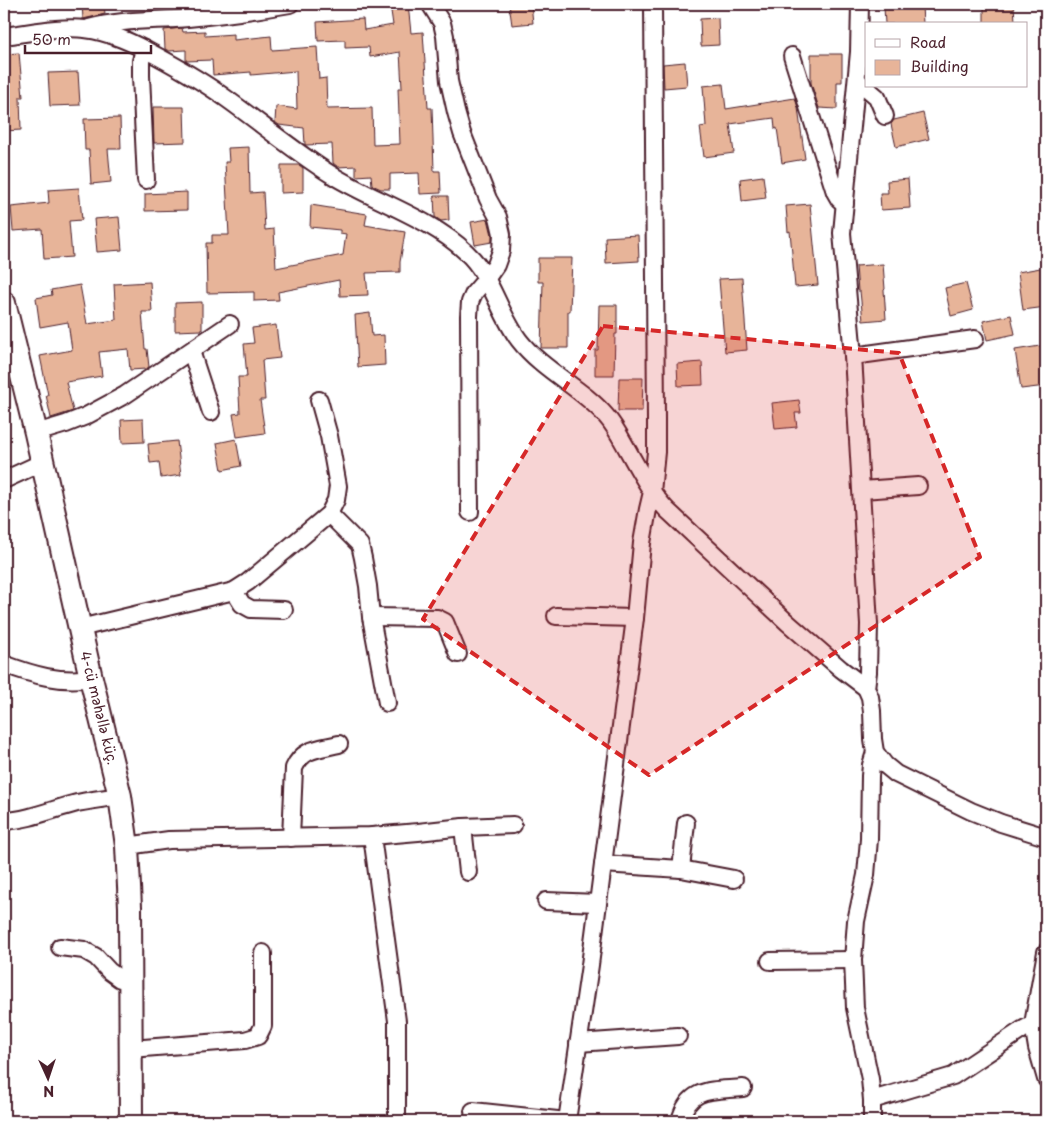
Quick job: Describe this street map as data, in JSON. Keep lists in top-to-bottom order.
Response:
{
  "streets": {
    "street": ["4-cü məhəllə küç."]
  },
  "legend": ["Road", "Building"],
  "scale_bar": "50 m",
  "north": "bottom"
}
